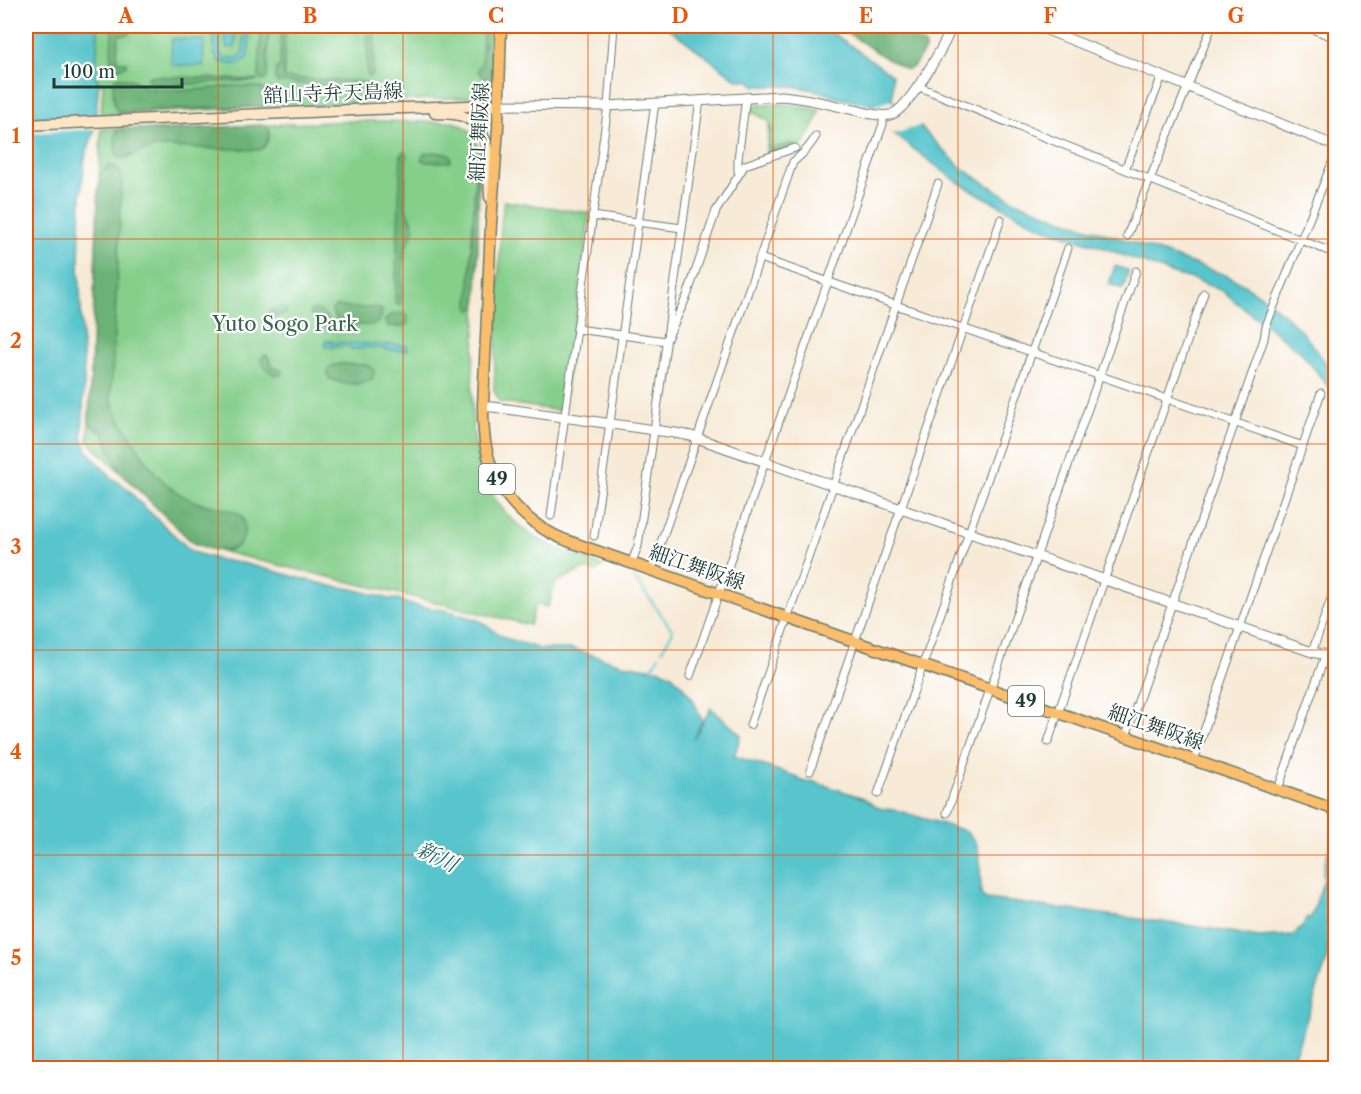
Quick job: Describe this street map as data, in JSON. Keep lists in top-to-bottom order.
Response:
{
  "streets": {
    "main road": ["舘山寺弁天島線", "細江舞阪線", "49"]
  },
  "crossings": [
    ["舘山寺弁天島線", "細江舞阪線"]
  ],
  "water": ["新川"],
  "parks": ["Yuto Sogo Park"],
  "scale_bar": "100 m",
  "grid": {
    "columns": [
      "A",
      "B",
      "C",
      "D",
      "E",
      "F",
      "G"
    ],
    "rows": [
      "1",
      "2",
      "3",
      "4",
      "5"
    ]
  }
}
